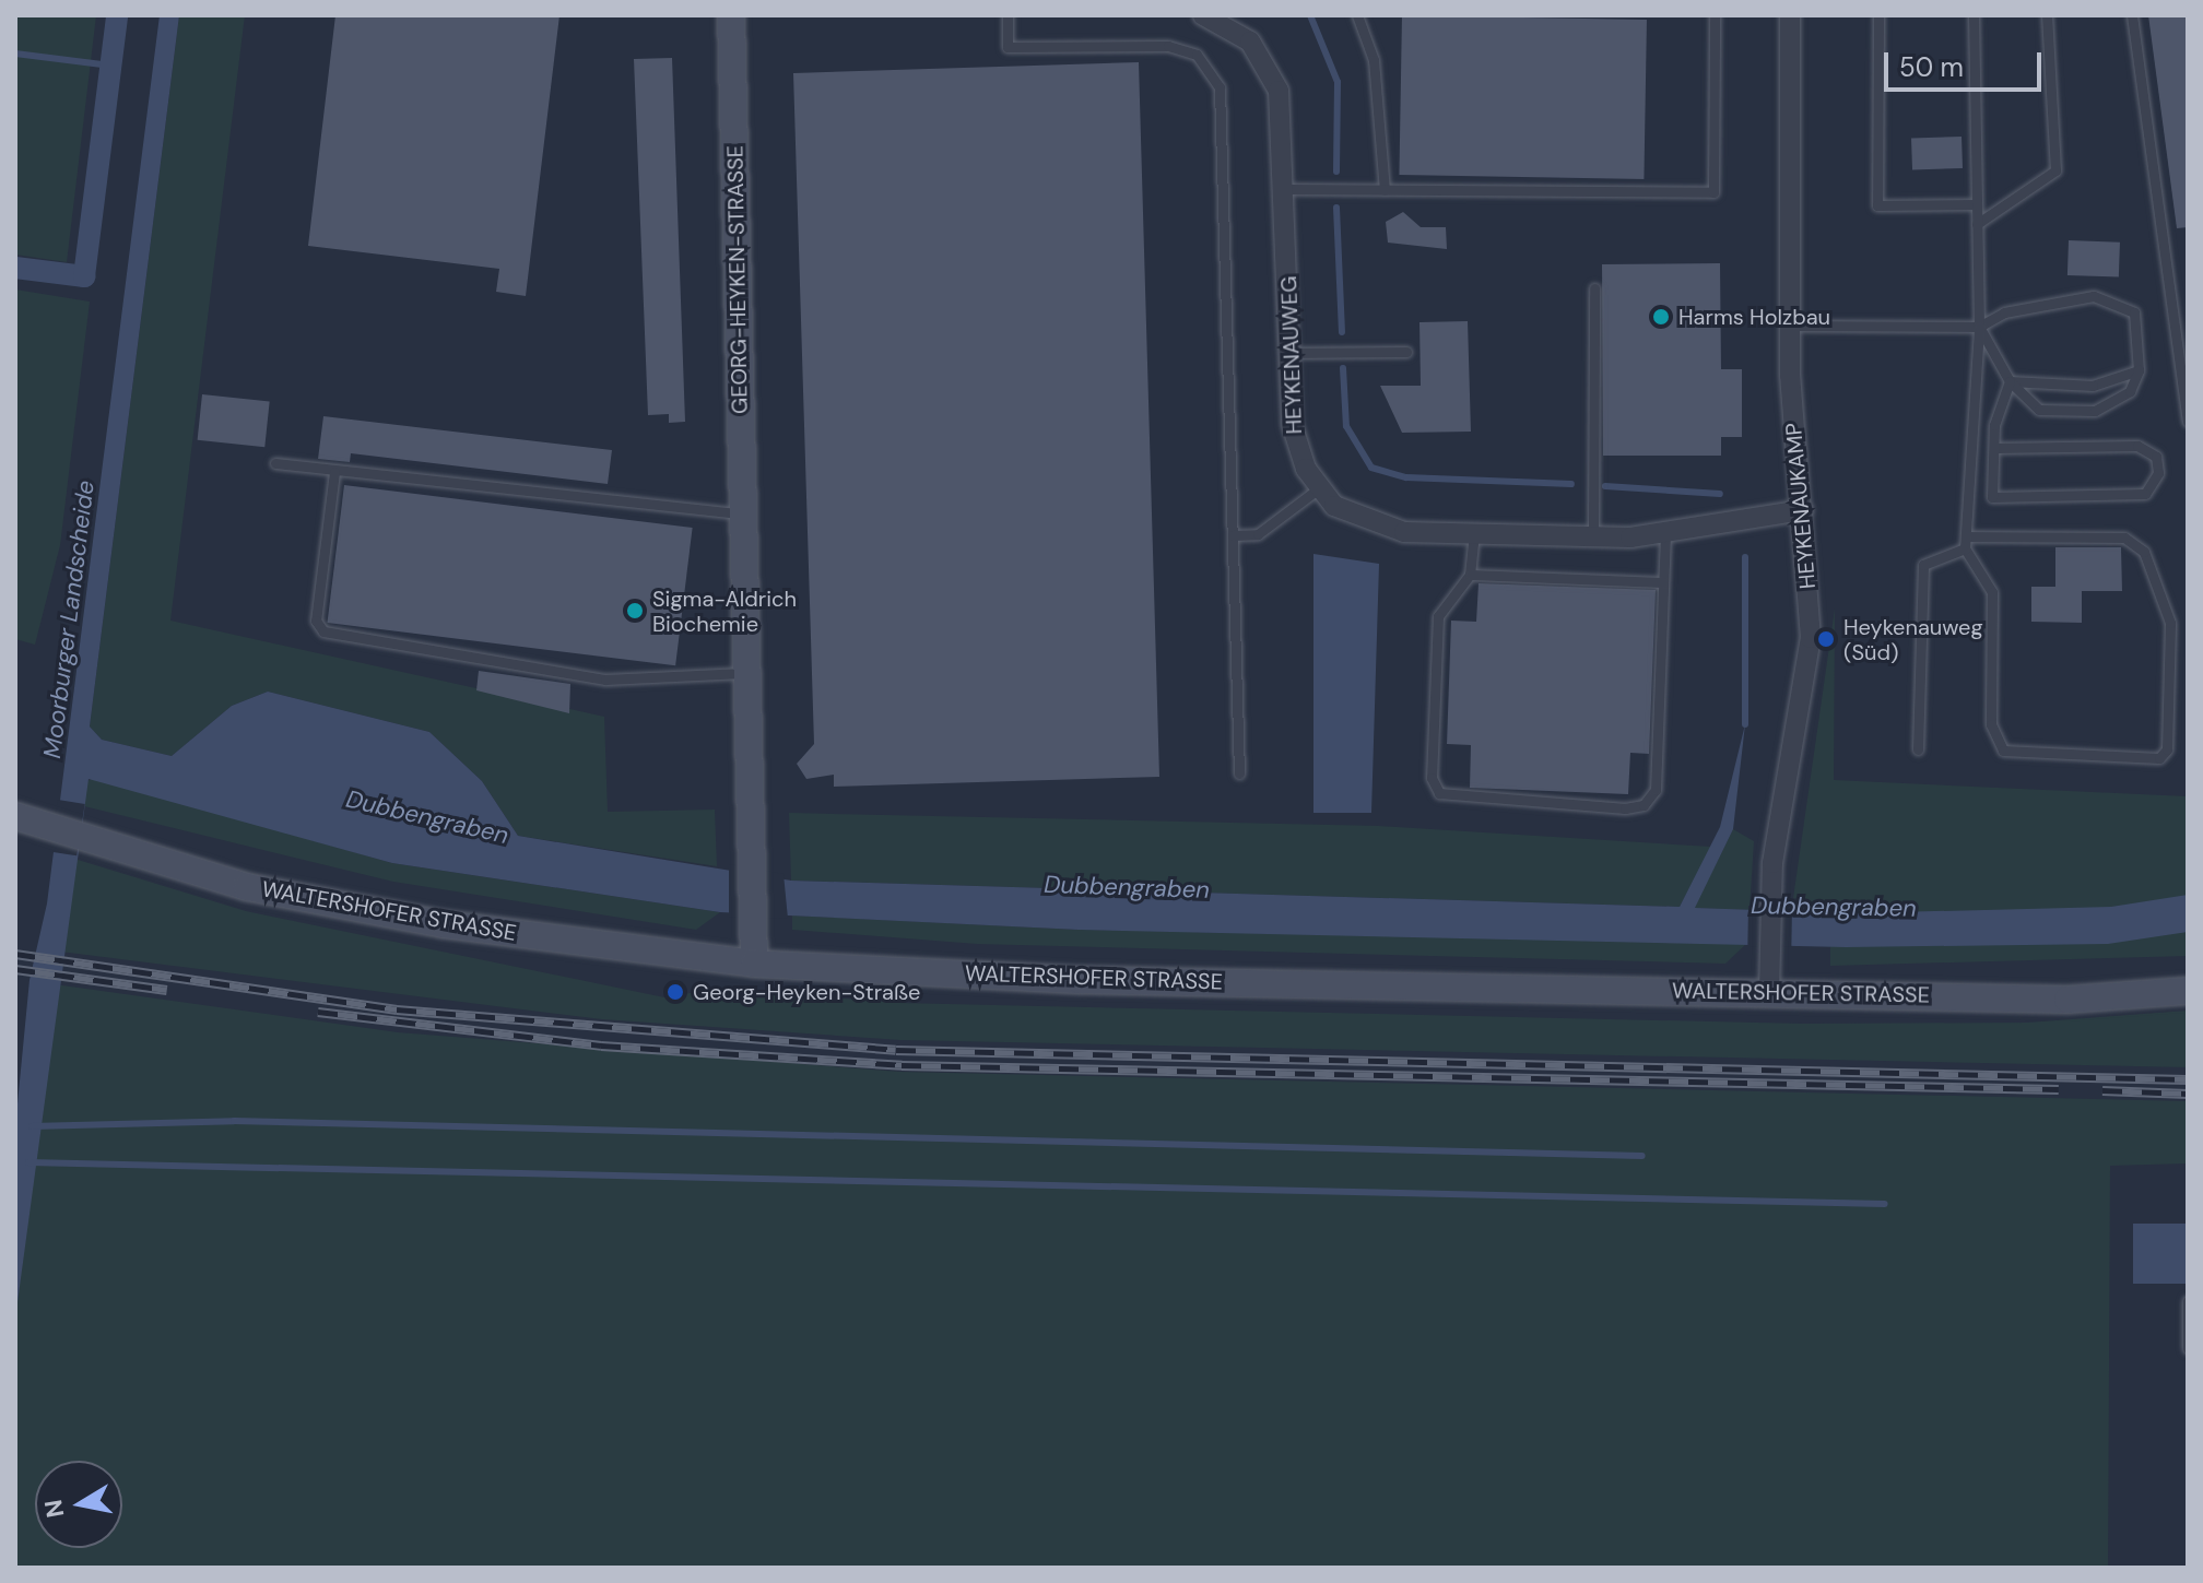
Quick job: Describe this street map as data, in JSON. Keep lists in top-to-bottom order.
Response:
{
  "streets": {
    "main road": ["GEORG-HEYKEN-STRASSE", "WALTERSHOFER STRASSE"],
    "street": ["HEYKENAUWEG", "HEYKENAUKAMP"]
  },
  "crossings": [
    ["GEORG-HEYKEN-STRASSE", "WALTERSHOFER STRASSE"],
    ["HEYKENAUWEG", "HEYKENAUKAMP"],
    ["HEYKENAUKAMP", "WALTERSHOFER STRASSE"]
  ],
  "water": ["Moorburger Landscheide", "Dubbengraben"],
  "places": [
    "Harms Holzbau",
    "Sigma-Aldrich Biochemie",
    "Heykenauweg (Süd)",
    "Georg-Heyken-Straße"
  ],
  "scale_bar": "50 m",
  "north": "left"
}
